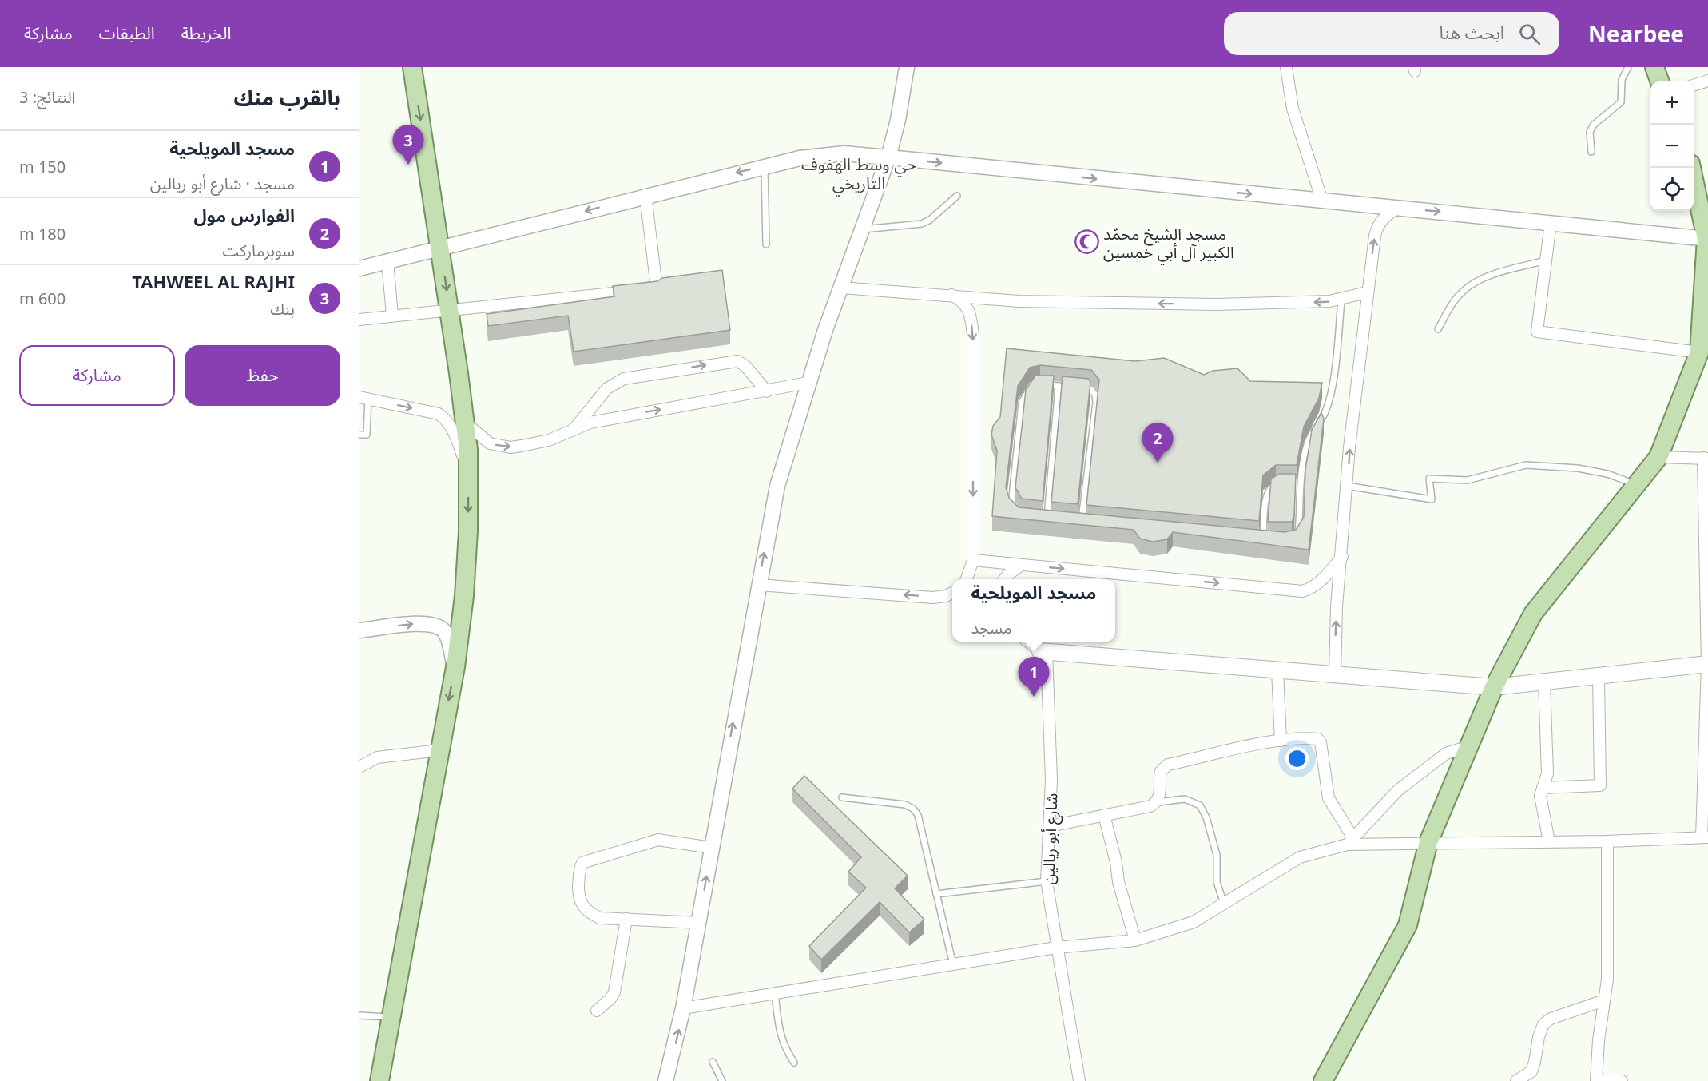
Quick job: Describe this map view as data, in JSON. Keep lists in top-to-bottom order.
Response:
{
  "streets": {
    "street": ["شارع أبو ريالين"]
  },
  "districts": ["حي وسط الهفوف التاريخي"],
  "places": {
    "mosque": ["مسجد الشيخ محمّد الكبير آل أبي خمسين"]
  },
  "page": {
    "header": "Nearbee",
    "search": "ابحث هنا",
    "nav": ["الخريطة", "الطبقات", "مشاركة"],
    "heading": ["بالقرب منك", "النتائج: 3"],
    "map_buttons": ["+", "−"],
    "pins": ["3", "2", "1"],
    "list": [
      {
        "mark": "1",
        "name": "مسجد المويلحية",
        "note": "مسجد · شارع أبو ريالين",
        "value": "150 m"
      },
      {
        "mark": "2",
        "name": "الفوارس مول",
        "note": "سوبرماركت",
        "value": "180 m"
      },
      {
        "mark": "3",
        "name": "TAHWEEL AL RAJHI",
        "note": "بنك",
        "value": "600 m"
      }
    ],
    "buttons": ["حفظ", "مشاركة"],
    "popup": ["مسجد المويلحية", "مسجد"]
  }
}
